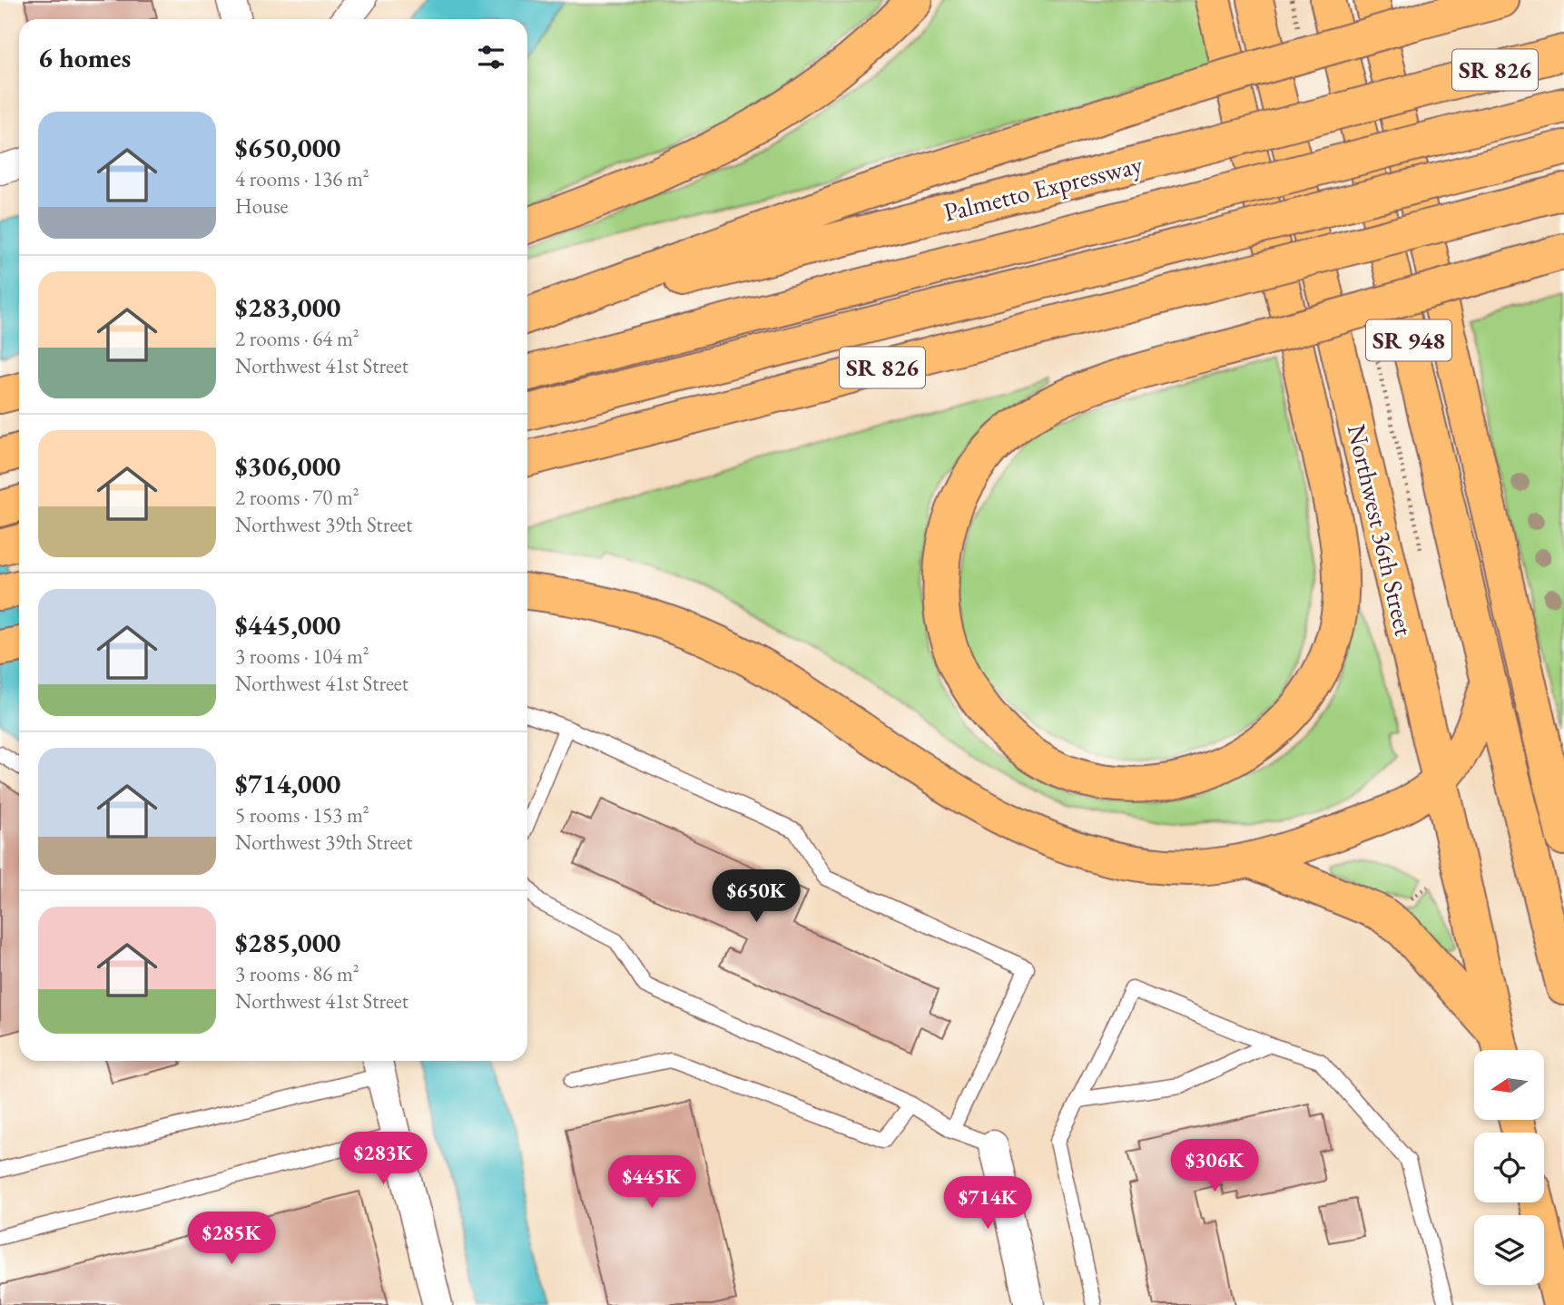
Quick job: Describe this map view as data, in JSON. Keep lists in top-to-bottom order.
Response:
{
  "streets": {
    "main road": [
      "SR 826",
      "Palmetto Expressway",
      "SR 948",
      "Northwest 36th Street"
    ]
  },
  "north": "left",
  "page": {
    "heading": "6 homes",
    "list": [
      {
        "name": "$650,000",
        "note": "4 rooms · 136 m² · House"
      },
      {
        "name": "$283,000",
        "note": "2 rooms · 64 m² · Northwest 41st Street"
      },
      {
        "name": "$306,000",
        "note": "2 rooms · 70 m² · Northwest 39th Street"
      },
      {
        "name": "$445,000",
        "note": "3 rooms · 104 m² · Northwest 41st Street"
      },
      {
        "name": "$714,000",
        "note": "5 rooms · 153 m² · Northwest 39th Street"
      },
      {
        "name": "$285,000",
        "note": "3 rooms · 86 m² · Northwest 41st Street"
      }
    ],
    "price": [
      "$650K",
      "$283K",
      "$306K",
      "$445K",
      "$714K",
      "$285K"
    ]
  }
}
